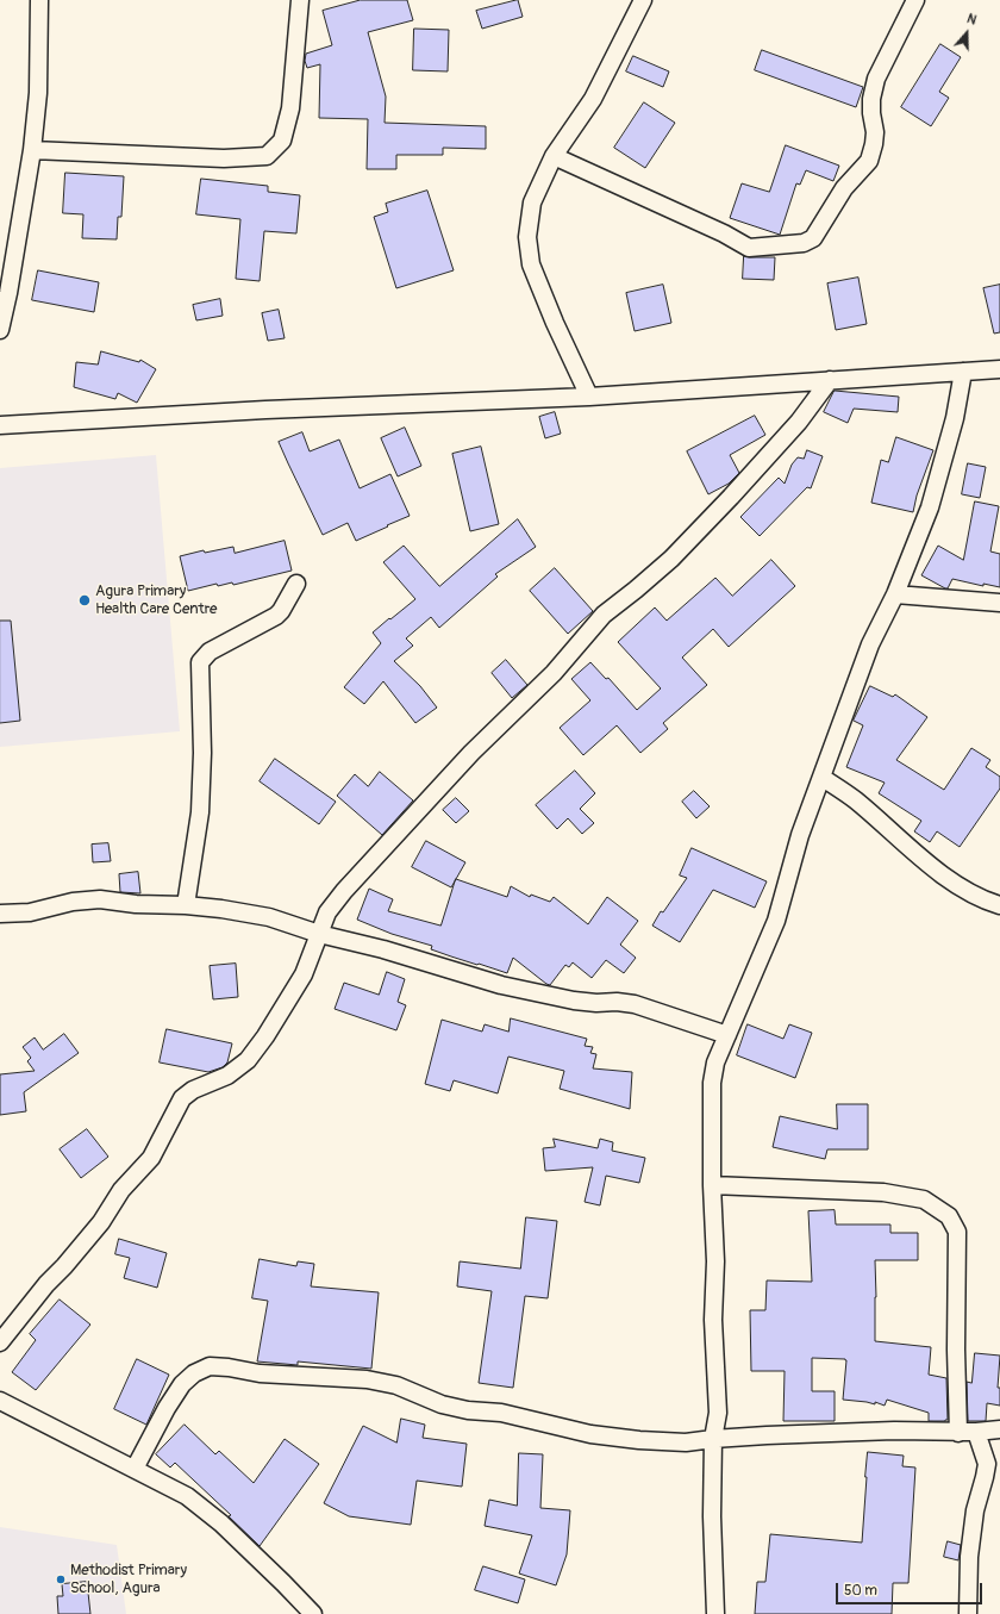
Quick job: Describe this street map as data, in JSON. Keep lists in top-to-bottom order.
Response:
{
  "places": ["Agura Primary Health Care Centre", "Methodist Primary School, Agura"],
  "scale_bar": "50 m",
  "north": "top"
}
